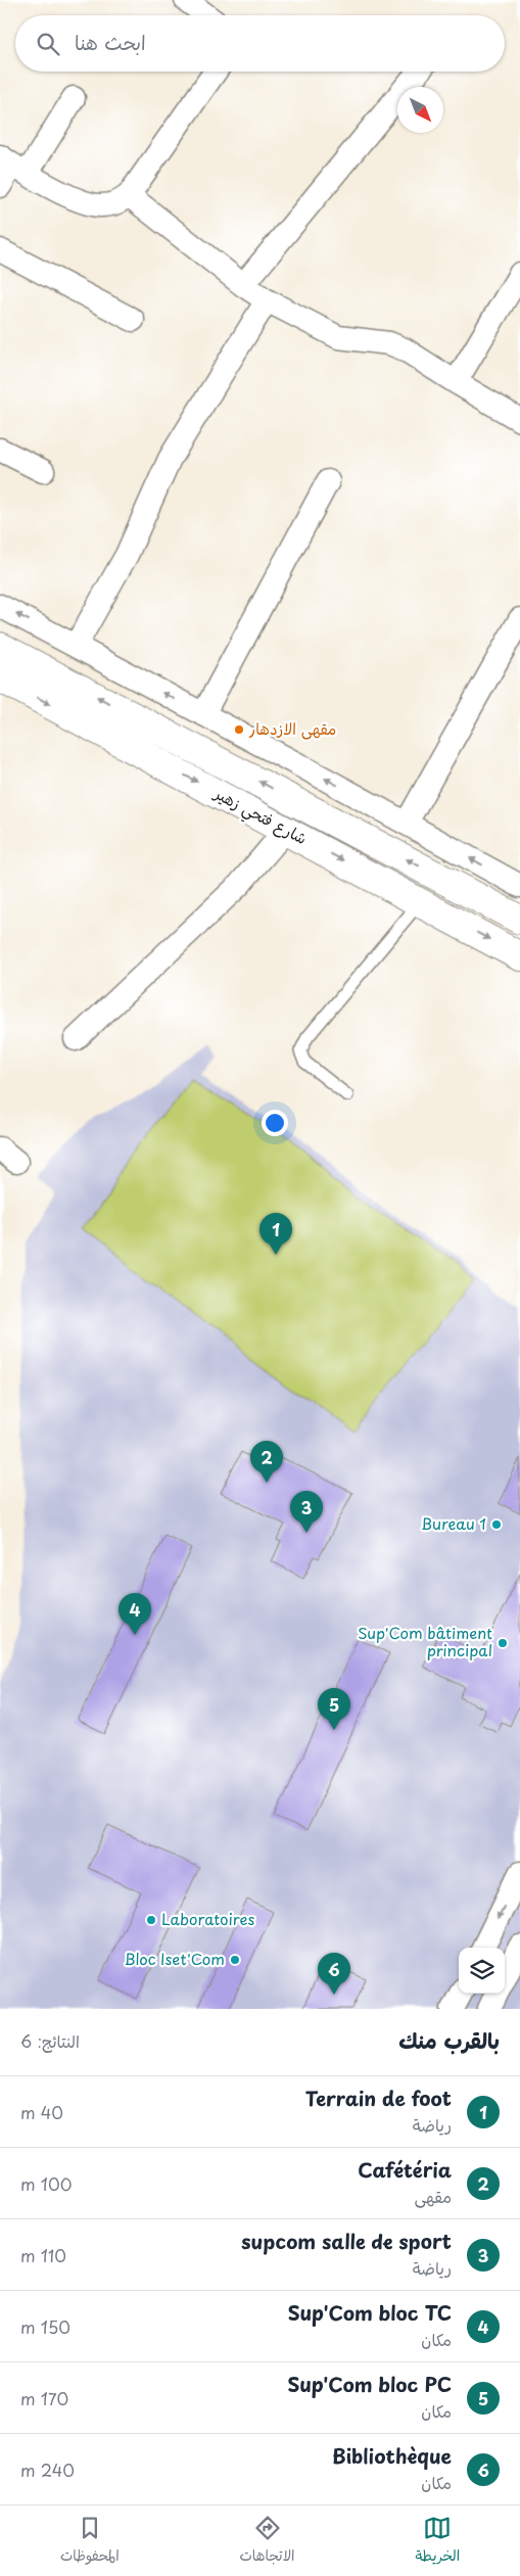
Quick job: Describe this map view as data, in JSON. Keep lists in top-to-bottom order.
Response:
{
  "streets": {
    "street": ["شارع فتحي زهير"]
  },
  "places": [
    "مقهى الازدهار",
    "Bureau 1",
    "Sup'Com bâtiment principal",
    "Laboratoires",
    "Bloc Iset'Com"
  ],
  "north": "bottom right",
  "page": {
    "search": "ابحث هنا",
    "pins": [
      "1",
      "2",
      "3",
      "4",
      "5",
      "6"
    ],
    "heading": ["بالقرب منك", "النتائج: 6"],
    "list": [
      {
        "mark": "1",
        "name": "Terrain de foot",
        "note": "رياضة",
        "value": "40 m"
      },
      {
        "mark": "2",
        "name": "Cafétéria",
        "note": "مقهى",
        "value": "100 m"
      },
      {
        "mark": "3",
        "name": "supcom salle de sport",
        "note": "رياضة",
        "value": "110 m"
      },
      {
        "mark": "4",
        "name": "Sup'Com bloc TC",
        "note": "مكان",
        "value": "150 m"
      },
      {
        "mark": "5",
        "name": "Sup'Com bloc PC",
        "note": "مكان",
        "value": "170 m"
      },
      {
        "mark": "6",
        "name": "Bibliothèque",
        "note": "مكان",
        "value": "240 m"
      }
    ],
    "nav": ["الخريطة", "الاتجاهات", "المحفوظات"]
  }
}
